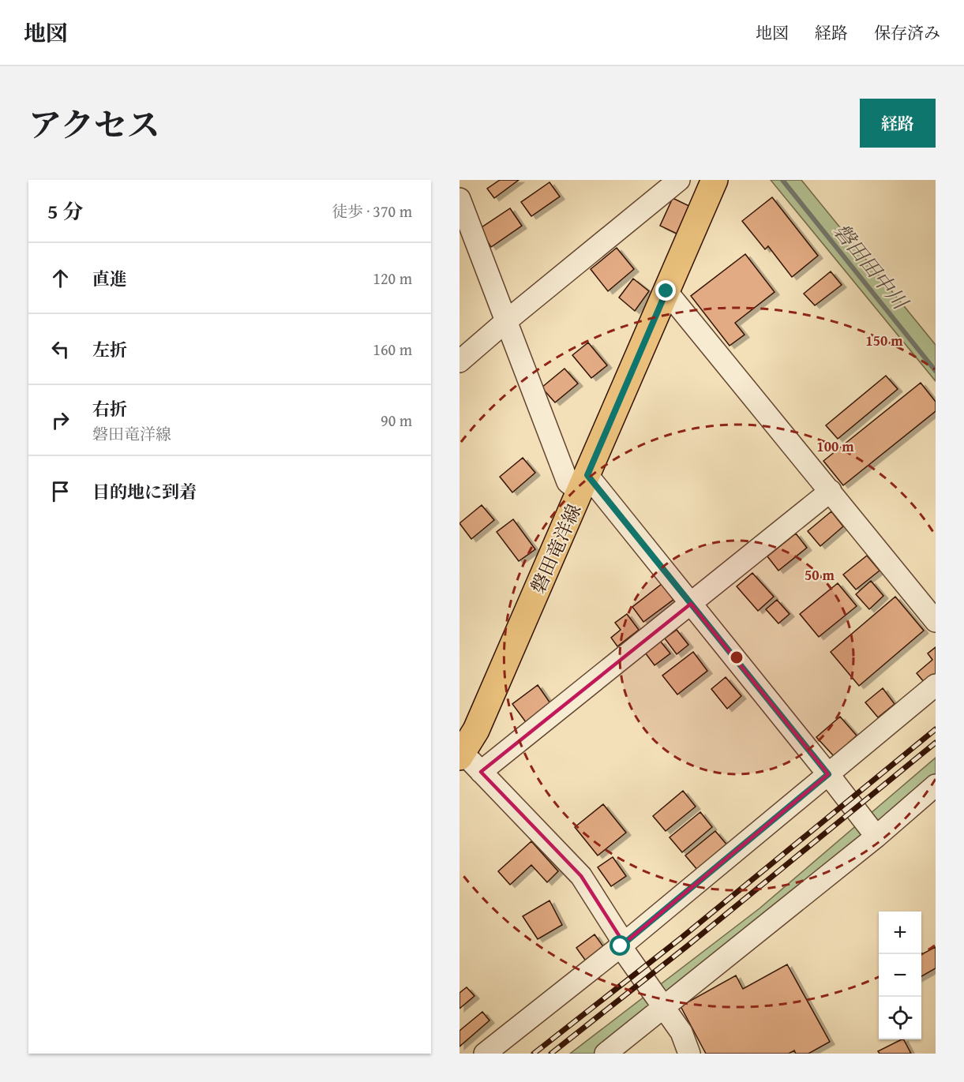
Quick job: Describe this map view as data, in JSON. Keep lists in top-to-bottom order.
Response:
{
  "streets": {
    "main road": ["磐田竜洋線"]
  },
  "water": ["磐田田中川"],
  "page": {
    "header": "地図",
    "nav": ["地図", "経路", "保存済み"],
    "title": "アクセス",
    "buttons": "経路",
    "heading": ["5 分", "徒歩 · 370 m"],
    "list": [
      ["直進", "120 m"],
      ["左折", "160 m"],
      ["右折", "磐田竜洋線", "90 m"],
      "目的地に到着"
    ],
    "map_buttons": ["+", "−"]
  },
  "rings": ["150 m", "100 m", "50 m"]
}
